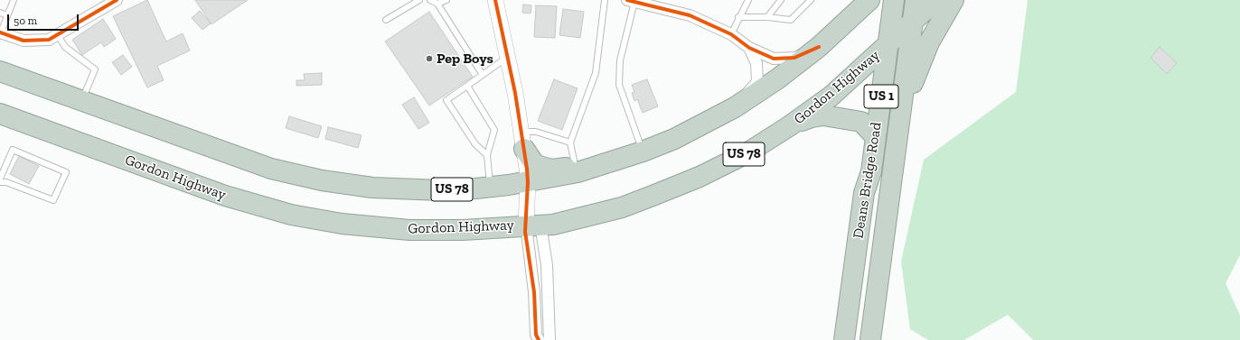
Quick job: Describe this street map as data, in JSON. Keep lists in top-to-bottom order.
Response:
{
  "streets": {
    "highway": [
      "Gordon Highway",
      "US 1",
      "US 78",
      "Deans Bridge Road"
    ]
  },
  "crossings": [
    ["Gordon Highway", "Deans Bridge Road"],
    ["US 1", "Deans Bridge Road"]
  ],
  "places": ["Pep Boys"],
  "scale_bar": "50 m"
}
